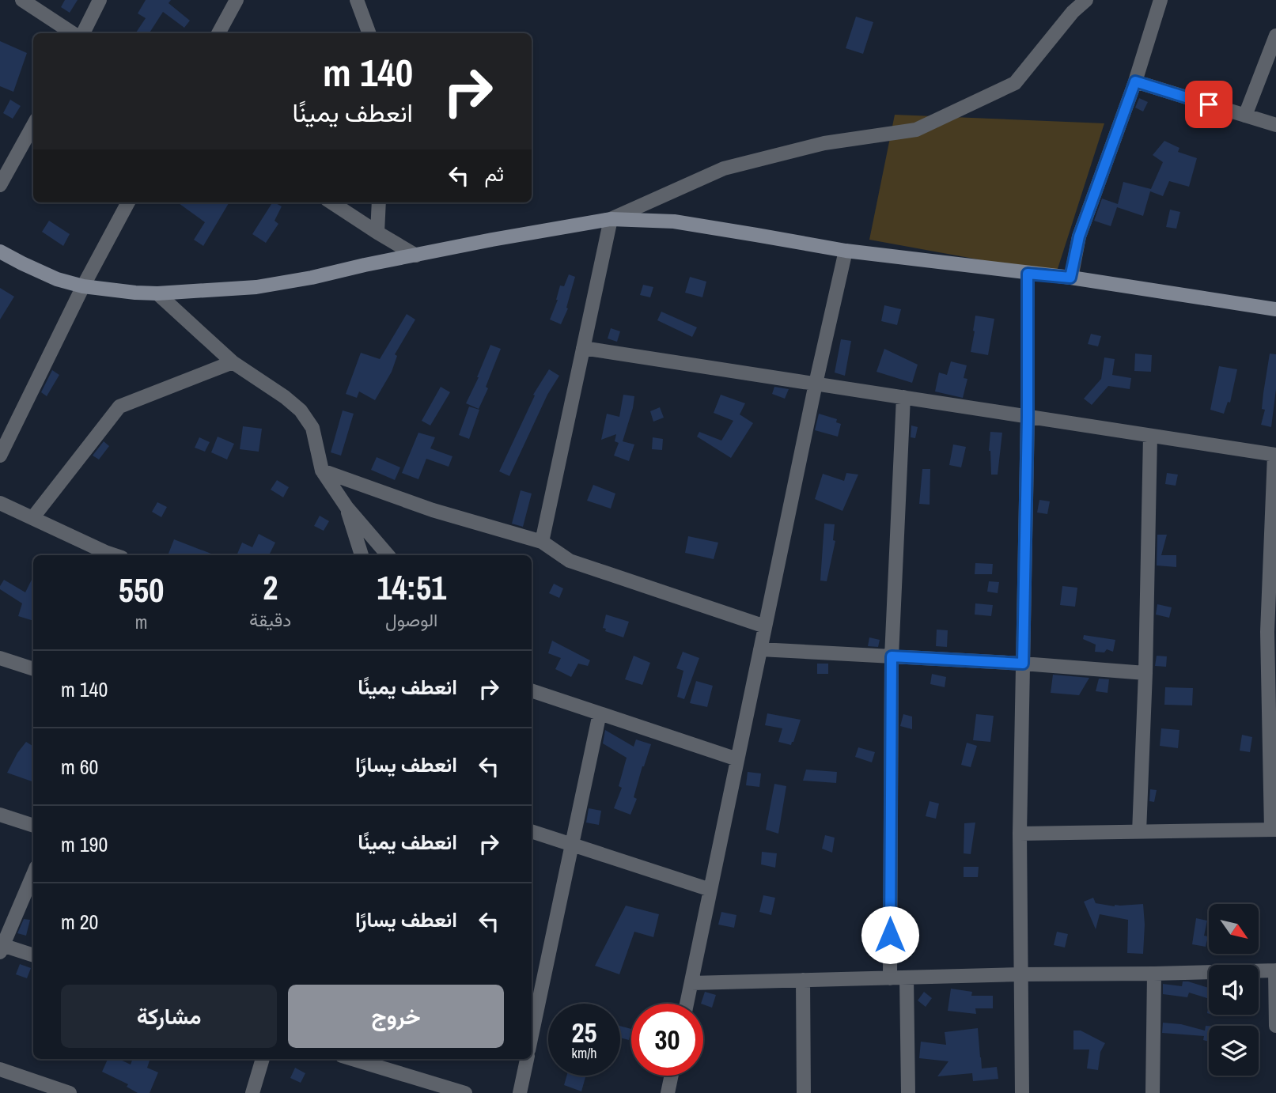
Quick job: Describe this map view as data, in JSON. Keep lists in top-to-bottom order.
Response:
{
  "north": "bottom right",
  "page": {
    "turn": ["140 m", "انعطف يمينًا"],
    "then": "ثم",
    "eta": [
      "14:51",
      "الوصول",
      "2",
      "دقيقة",
      "550",
      "m"
    ],
    "list": [
      {
        "name": "انعطف يمينًا",
        "value": "140 m"
      },
      {
        "name": "انعطف يسارًا",
        "value": "60 m"
      },
      {
        "name": "انعطف يمينًا",
        "value": "190 m"
      },
      {
        "name": "انعطف يسارًا",
        "value": "20 m"
      }
    ],
    "buttons": ["خروج", "مشاركة"],
    "speed": "25 km/h",
    "limit": "30"
  }
}
